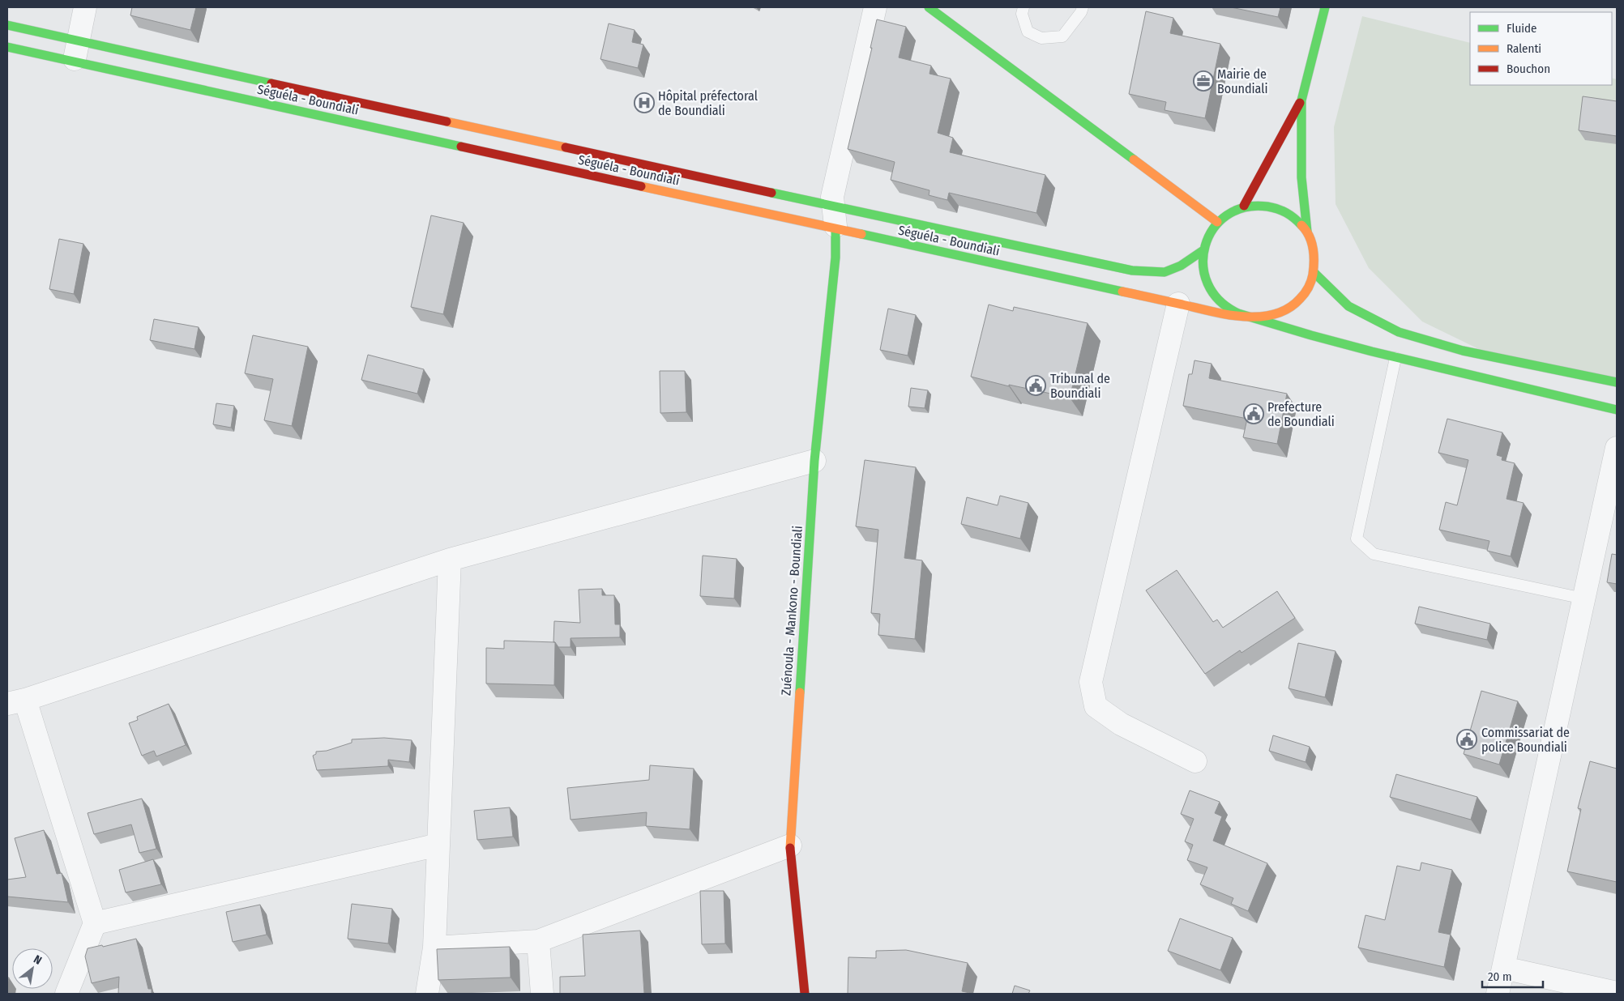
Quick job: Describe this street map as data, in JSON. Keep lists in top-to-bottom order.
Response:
{
  "streets": {
    "main road": ["Séguéla - Boundiali", "Zuénoula - Mankono - Boundiali"]
  },
  "crossings": [
    ["Séguéla - Boundiali", "Zuénoula - Mankono - Boundiali"]
  ],
  "places": {
    "office": ["Mairie de Boundiali"],
    "hospital": ["Hôpital préfectoral de Boundiali"],
    "public building": ["Tribunal de Boundiali", "Prefecture de Boundiali", "Commissariat de police Boundiali"]
  },
  "legend": ["Fluide", "Ralenti", "Bouchon"],
  "scale_bar": "20 m",
  "north": "top right"
}
